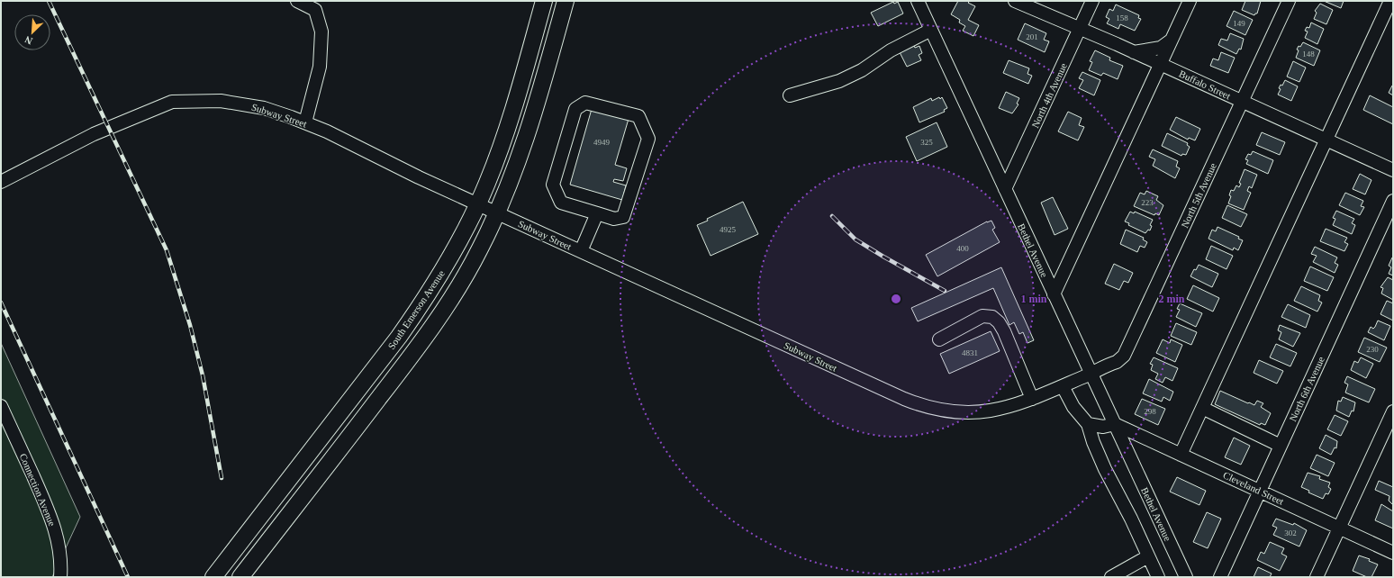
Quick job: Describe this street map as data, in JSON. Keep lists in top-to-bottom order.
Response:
{
  "streets": {
    "main road": ["South Emerson Avenue"],
    "street": [
      "Buffalo Street",
      "North 4th Avenue",
      "Subway Street",
      "North 5th Avenue",
      "Bethel Avenue",
      "North 6th Avenue",
      "Cleveland Street",
      "Connection Avenue"
    ]
  },
  "crossings": [
    ["Buffalo Street", "North 4th Avenue"],
    ["Buffalo Street", "North 5th Avenue"],
    ["North 4th Avenue", "Bethel Avenue"],
    ["Subway Street", "North 5th Avenue"],
    ["Subway Street", "Bethel Avenue"],
    ["Subway Street", "South Emerson Avenue"],
    ["North 5th Avenue", "Bethel Avenue"],
    ["Bethel Avenue", "Cleveland Street"],
    ["North 6th Avenue", "Cleveland Street"]
  ],
  "house_numbers": [
    "158",
    "149",
    "201",
    "148",
    "4949",
    "325",
    "223",
    "4925",
    "400",
    "230",
    "4831",
    "298",
    "302"
  ],
  "north": "bottom left",
  "rings": ["1 min", "2 min"]
}
